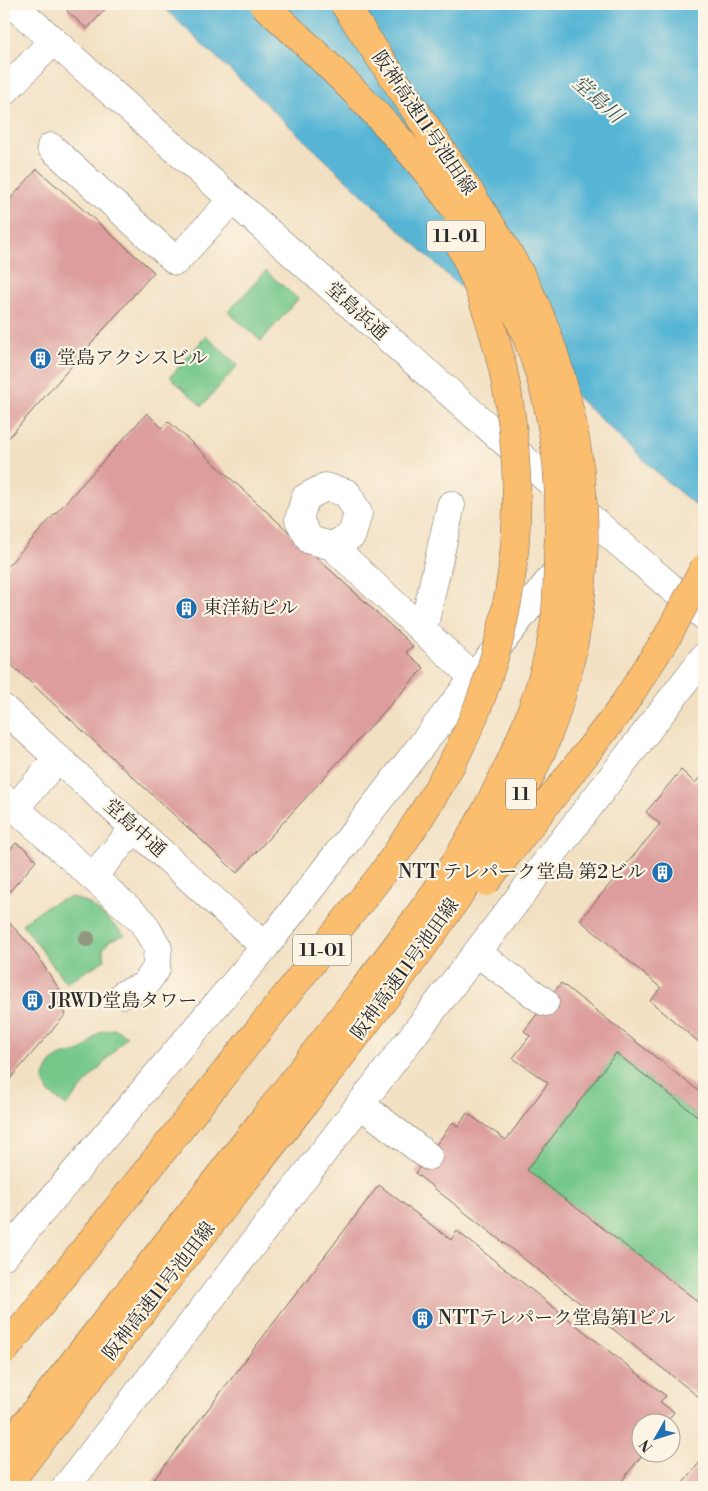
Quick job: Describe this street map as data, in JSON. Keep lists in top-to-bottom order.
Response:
{
  "streets": {
    "highway": ["阪神高速11号池田線", "11-01", "11"],
    "street": ["堂島浜通", "堂島中通"]
  },
  "water": ["堂島川"],
  "places": {
    "building": [
      "堂島アクシスビル",
      "東洋紡ビル",
      "NTT テレパーク堂島 第2ビル",
      "JRWD堂島タワー",
      "NTTテレパーク堂島第1ビル"
    ]
  },
  "north": "bottom left"
}
